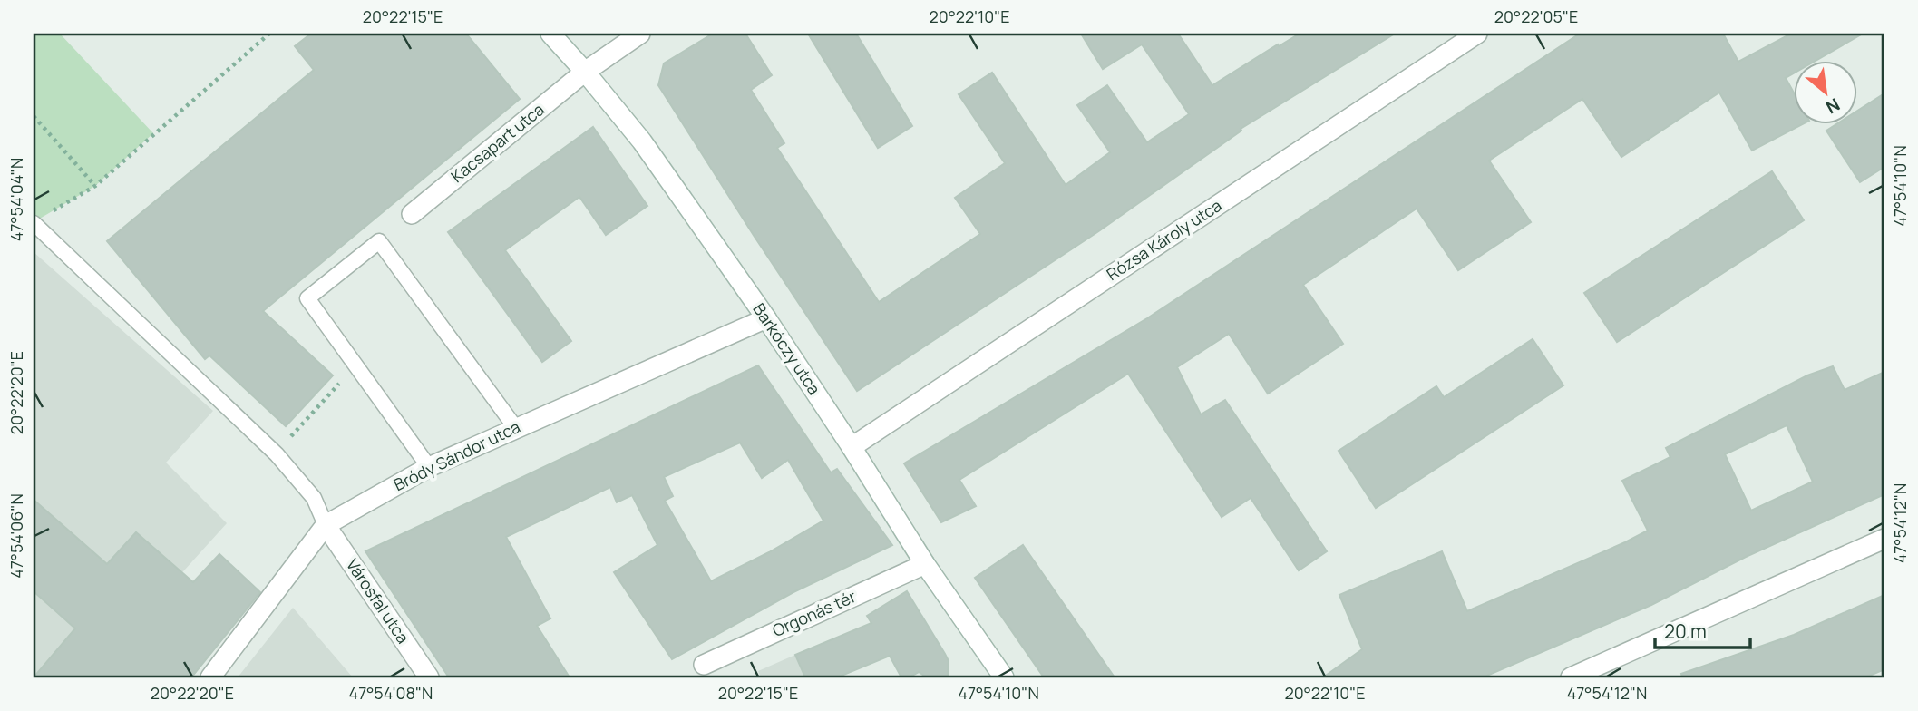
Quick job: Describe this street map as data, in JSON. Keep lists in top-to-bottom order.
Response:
{
  "streets": {
    "street": [
      "Kacsapart utca",
      "Rózsa Károly utca",
      "Barkóczy utca",
      "Bródy Sándor utca",
      "Városfal utca",
      "Orgonás tér"
    ]
  },
  "crossings": [
    ["Kacsapart utca", "Barkóczy utca"],
    ["Rózsa Károly utca", "Barkóczy utca"],
    ["Barkóczy utca", "Bródy Sándor utca"],
    ["Barkóczy utca", "Orgonás tér"],
    ["Bródy Sándor utca", "Városfal utca"]
  ],
  "scale_bar": "20 m",
  "north": "bottom right",
  "coordinates": [
    "20°22'15\"E",
    "20°22'10\"E",
    "20°22'05\"E",
    "47°54'10\"N",
    "47°54'04\"N",
    "20°22'20\"E",
    "47°54'12\"N",
    "47°54'06\"N",
    "47°54'08\"N"
  ]
}
